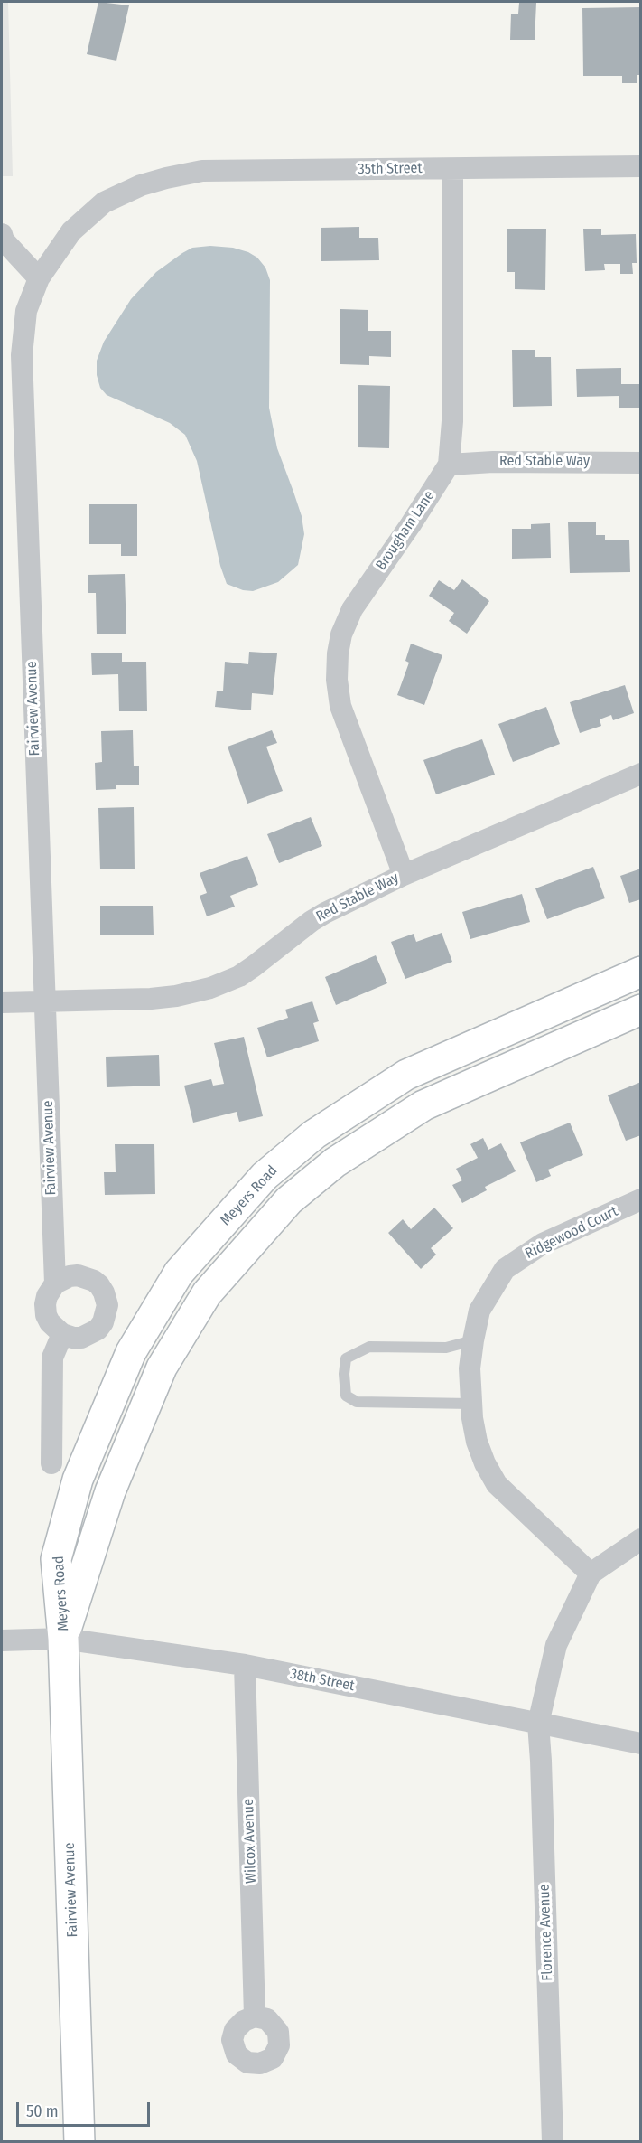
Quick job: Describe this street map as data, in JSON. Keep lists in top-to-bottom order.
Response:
{
  "streets": {
    "street": [
      "35th Street",
      "Red Stable Way",
      "Brougham Lane",
      "Fairview Avenue",
      "Meyers Road",
      "Ridgewood Court",
      "38th Street",
      "Wilcox Avenue",
      "Florence Avenue"
    ]
  },
  "crossings": [
    ["35th Street", "Brougham Lane"],
    ["35th Street", "Fairview Avenue"],
    ["Red Stable Way", "Brougham Lane"],
    ["Red Stable Way", "Fairview Avenue"],
    ["Fairview Avenue", "Meyers Road"],
    ["Fairview Avenue", "38th Street"],
    ["Meyers Road", "38th Street"],
    ["Ridgewood Court", "Florence Avenue"],
    ["38th Street", "Wilcox Avenue"],
    ["38th Street", "Florence Avenue"]
  ],
  "scale_bar": "50 m"
}
